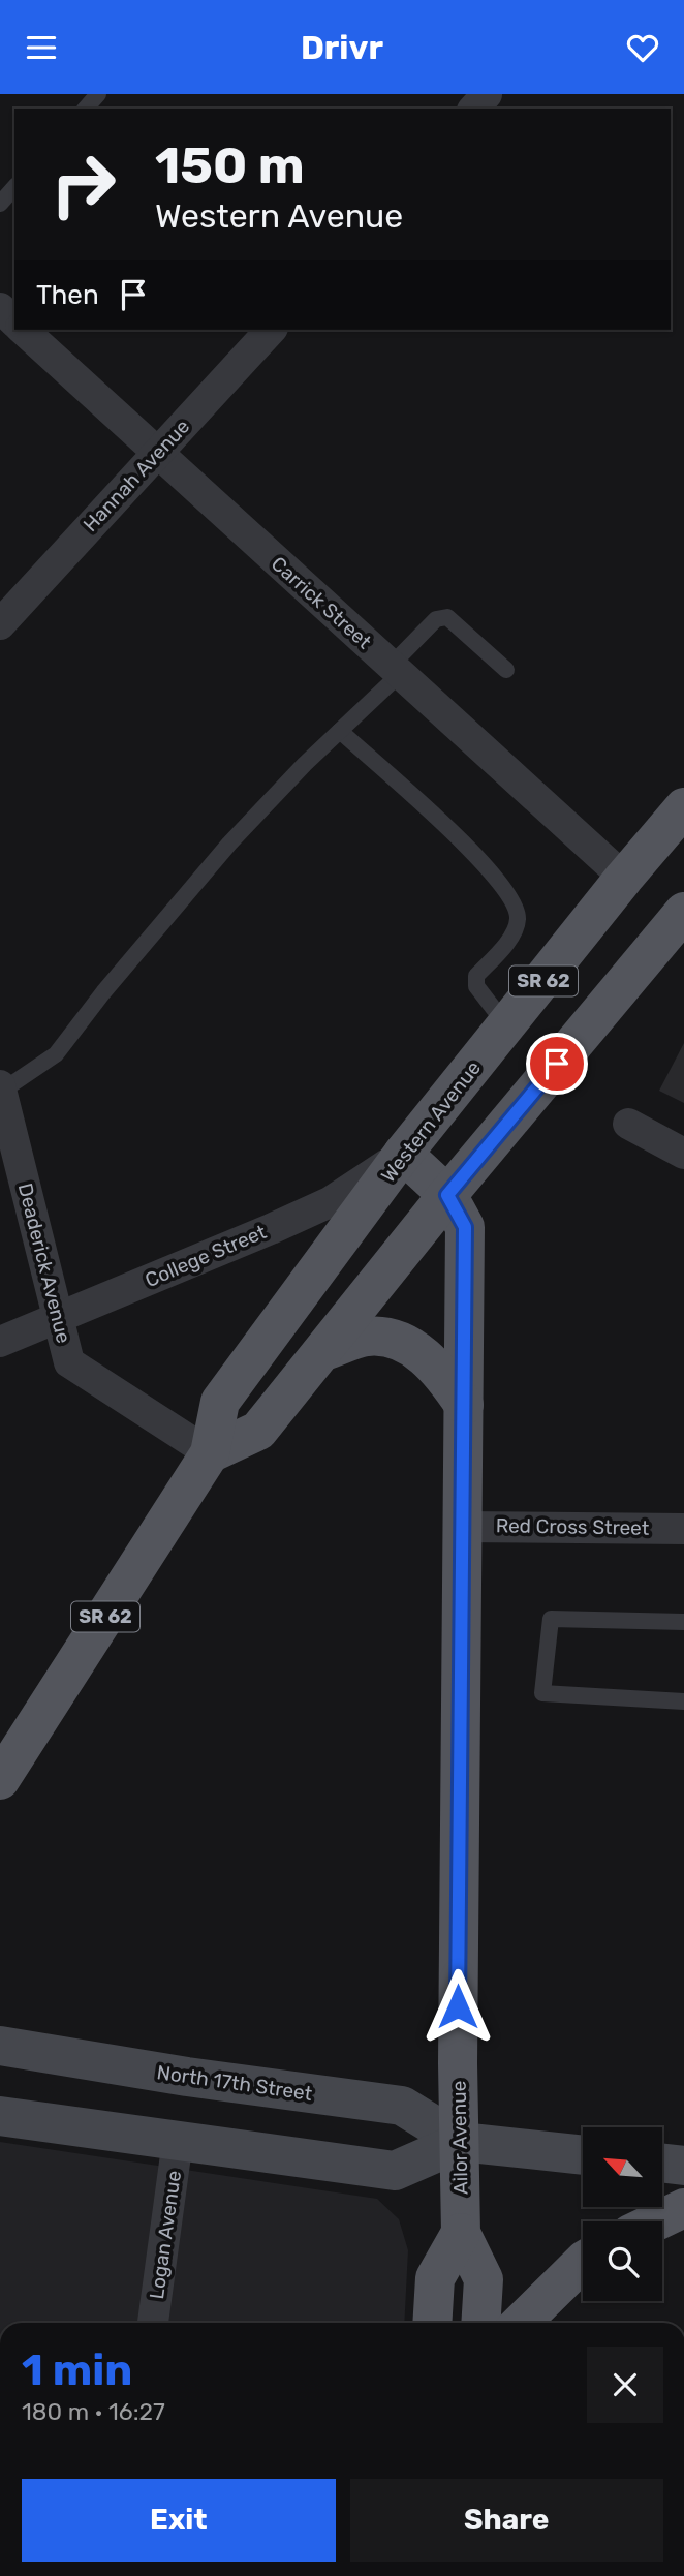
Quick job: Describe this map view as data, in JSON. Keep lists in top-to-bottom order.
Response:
{
  "streets": {
    "main road": [
      "SR 62",
      "Western Avenue",
      "North 17th Street",
      "Ailor Avenue"
    ],
    "street": [
      "Hannah Avenue",
      "Carrick Street",
      "College Street",
      "Deaderick Avenue",
      "Red Cross Street",
      "Logan Avenue"
    ]
  },
  "crossings": [
    ["Hannah Avenue", "Carrick Street"],
    ["Carrick Street", "Western Avenue"],
    ["SR 62", "Western Avenue"],
    ["SR 62", "Deaderick Avenue"],
    ["SR 62", "Ailor Avenue"],
    ["Western Avenue", "College Street"],
    ["Western Avenue", "Deaderick Avenue"],
    ["Western Avenue", "Ailor Avenue"],
    ["College Street", "Deaderick Avenue"],
    ["College Street", "Ailor Avenue"],
    ["Red Cross Street", "Ailor Avenue"],
    ["North 17th Street", "Ailor Avenue"],
    ["North 17th Street", "Logan Avenue"]
  ],
  "north": "top left",
  "page": {
    "header": "Drivr",
    "turn": ["150 m", "Western Avenue"],
    "then": "Then",
    "heading": ["1 min", "180 m · 16:27"],
    "buttons": ["Exit", "Share"]
  }
}
